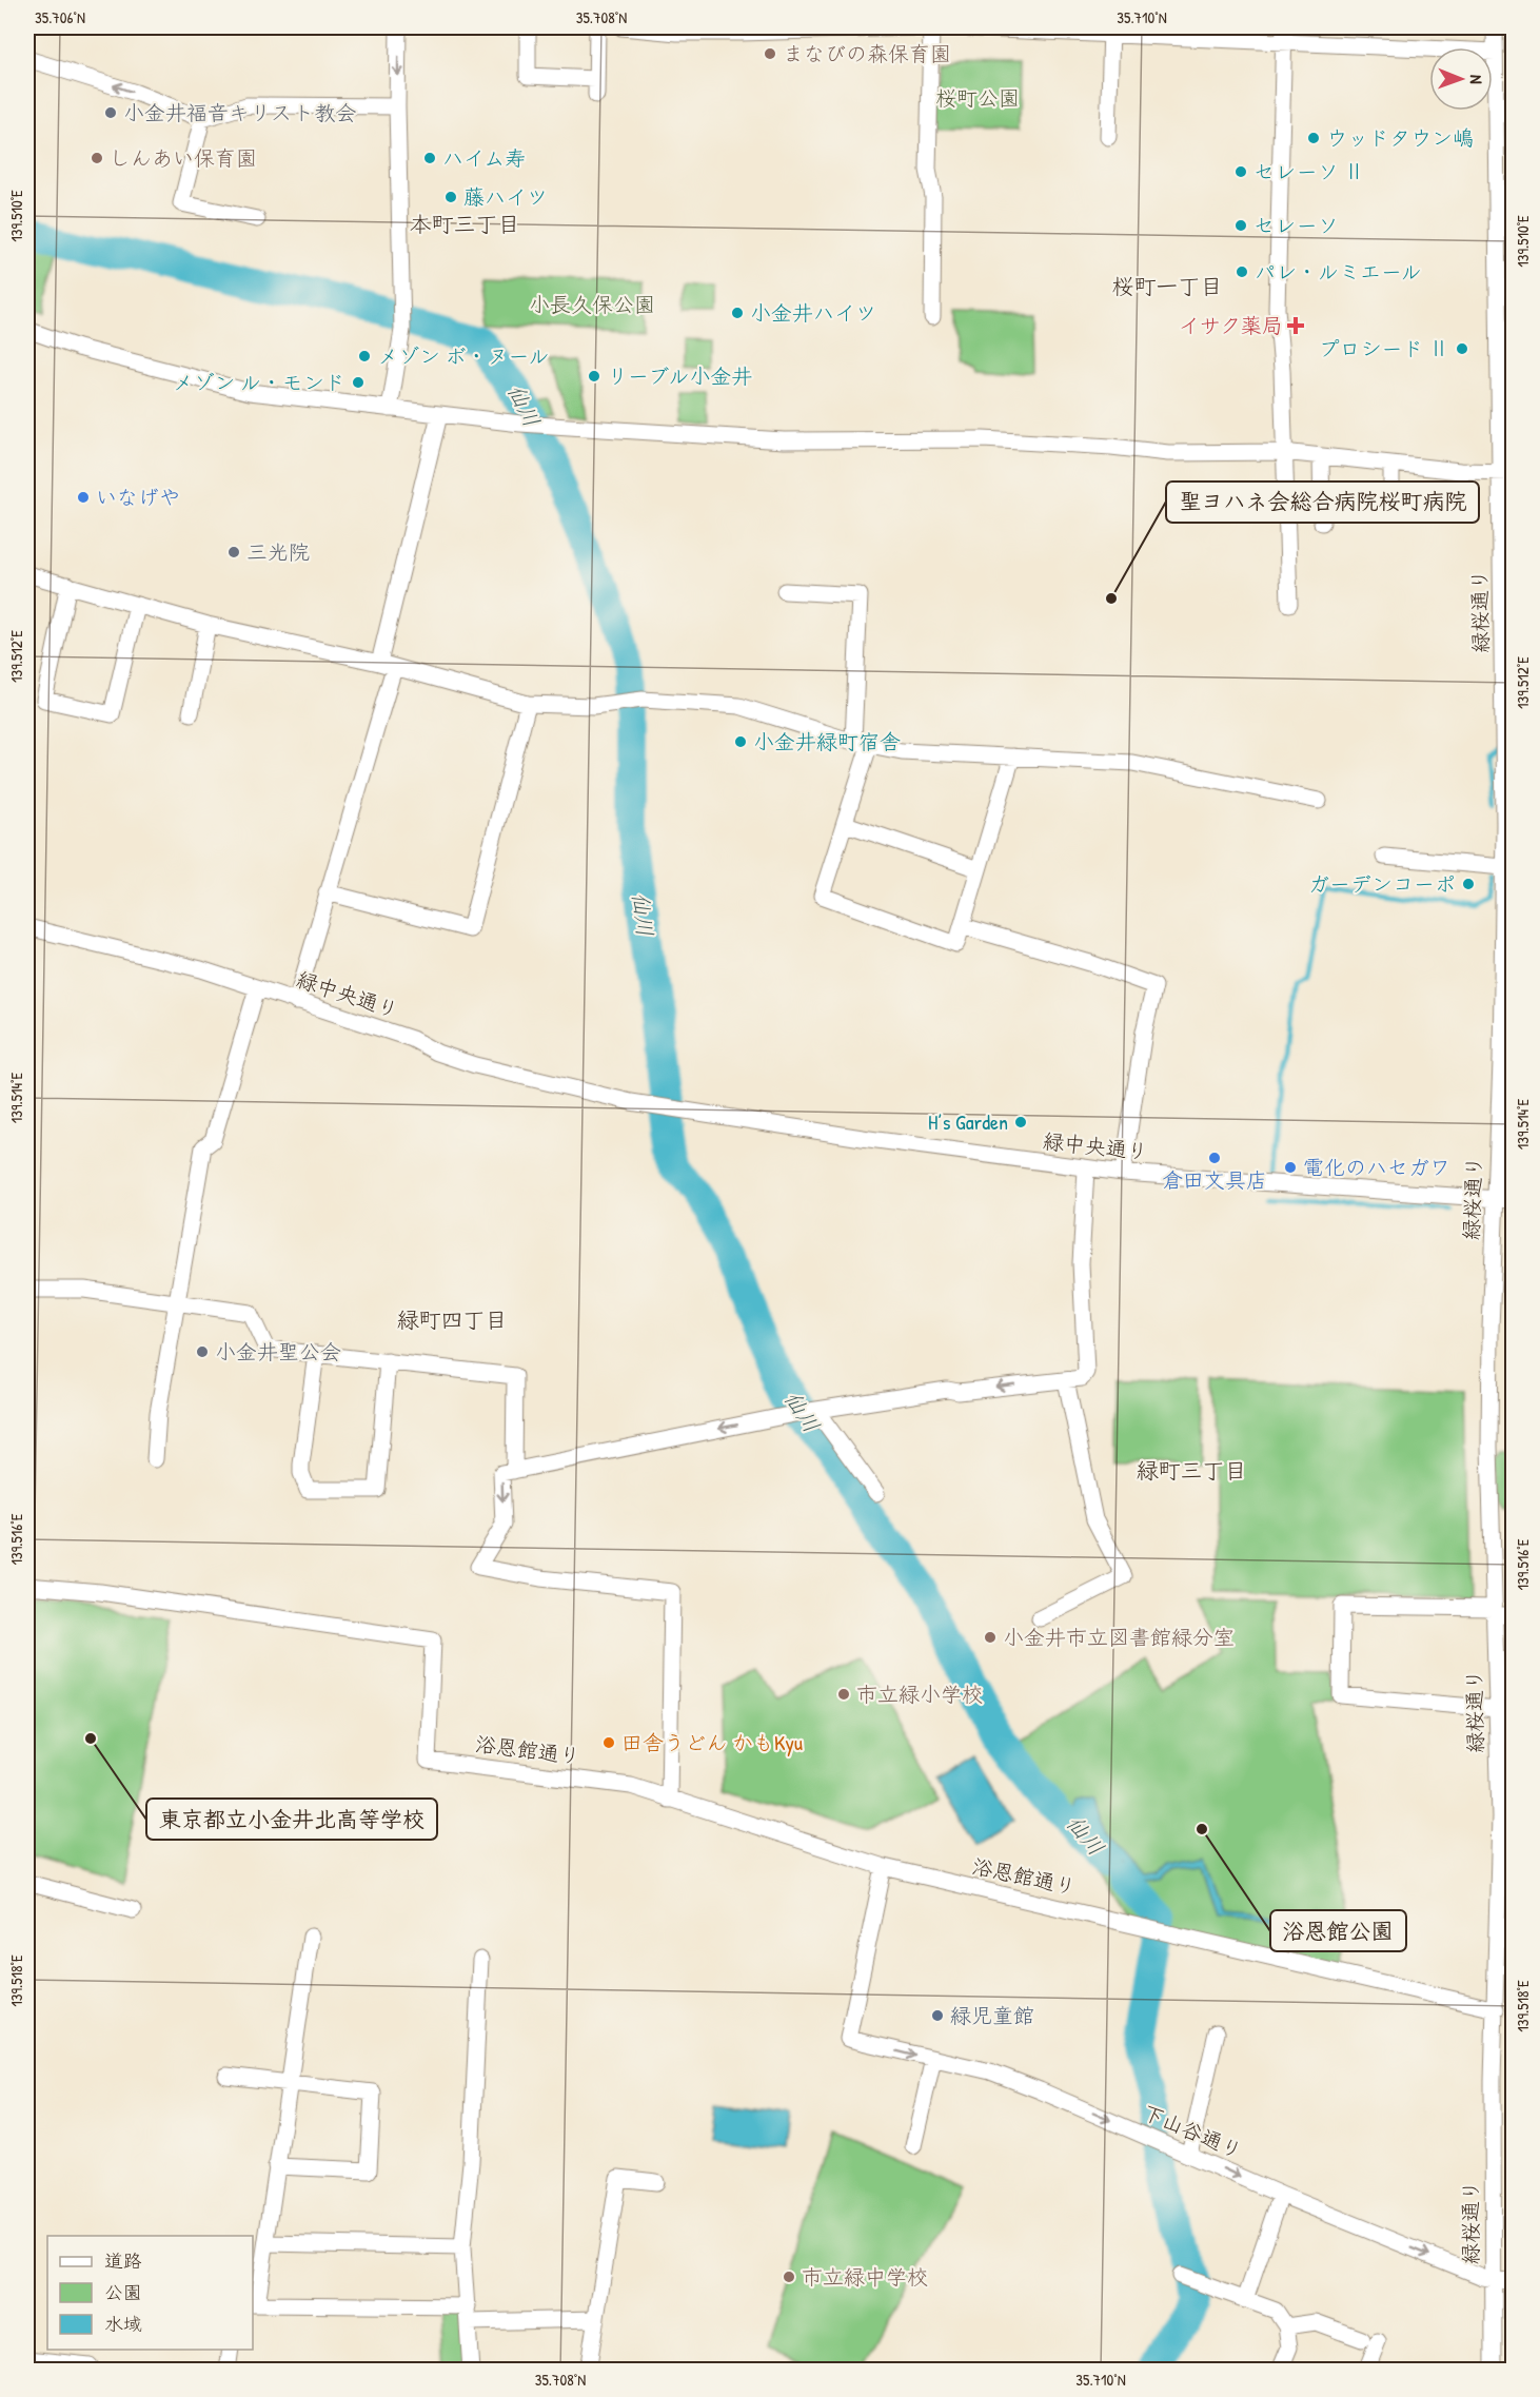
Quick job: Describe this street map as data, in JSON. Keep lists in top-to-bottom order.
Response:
{
  "streets": {
    "street": [
      "緑桜通り",
      "緑中央通り",
      "浴恩館通り",
      "下山谷通り"
    ]
  },
  "crossings": [
    ["緑桜通り", "緑中央通り"],
    ["緑桜通り", "浴恩館通り"],
    ["緑桜通り", "下山谷通り"],
    ["浴恩館通り", "下山谷通り"]
  ],
  "one_way": ["下山谷通り"],
  "districts": [
    "本町三丁目",
    "桜町一丁目",
    "緑町四丁目",
    "緑町三丁目"
  ],
  "water": ["仙川"],
  "parks": ["桜町公園", "小長久保公園"],
  "places": {
    "other": [
      "まなびの森保育園",
      "小金井福音キリスト教会",
      "ウッドタウン嶋",
      "しんあい保育園",
      "ハイム寿",
      "セレーソ Ⅱ",
      "藤ハイツ",
      "セレーソ",
      "パレ・ルミエール",
      "小金井ハイツ",
      "プロシード Ⅱ",
      "メゾン ボ・ヌール",
      "リーブル小金井",
      "メゾン ル・モンド",
      "いなげや",
      "三光院",
      "聖ヨハネ会総合病院桜町病院",
      "小金井緑町宿舎",
      "ガーデンコーポ",
      "H’s Garden",
      "倉田文具店",
      "電化のハセガワ",
      "小金井聖公会",
      "小金井市立図書館緑分室",
      "市立緑小学校",
      "東京都立小金井北高等学校",
      "田舎うどん かもKyu",
      "浴恩館公園",
      "緑児童館",
      "市立緑中学校"
    ],
    "health": ["イサク薬局"]
  },
  "legend": ["道路", "公園", "水域"],
  "north": "right",
  "coordinates": [
    "35.706°N",
    "35.708°N",
    "35.710°N",
    "139.510°E",
    "139.512°E",
    "139.514°E",
    "139.516°E",
    "139.518°E"
  ]
}
